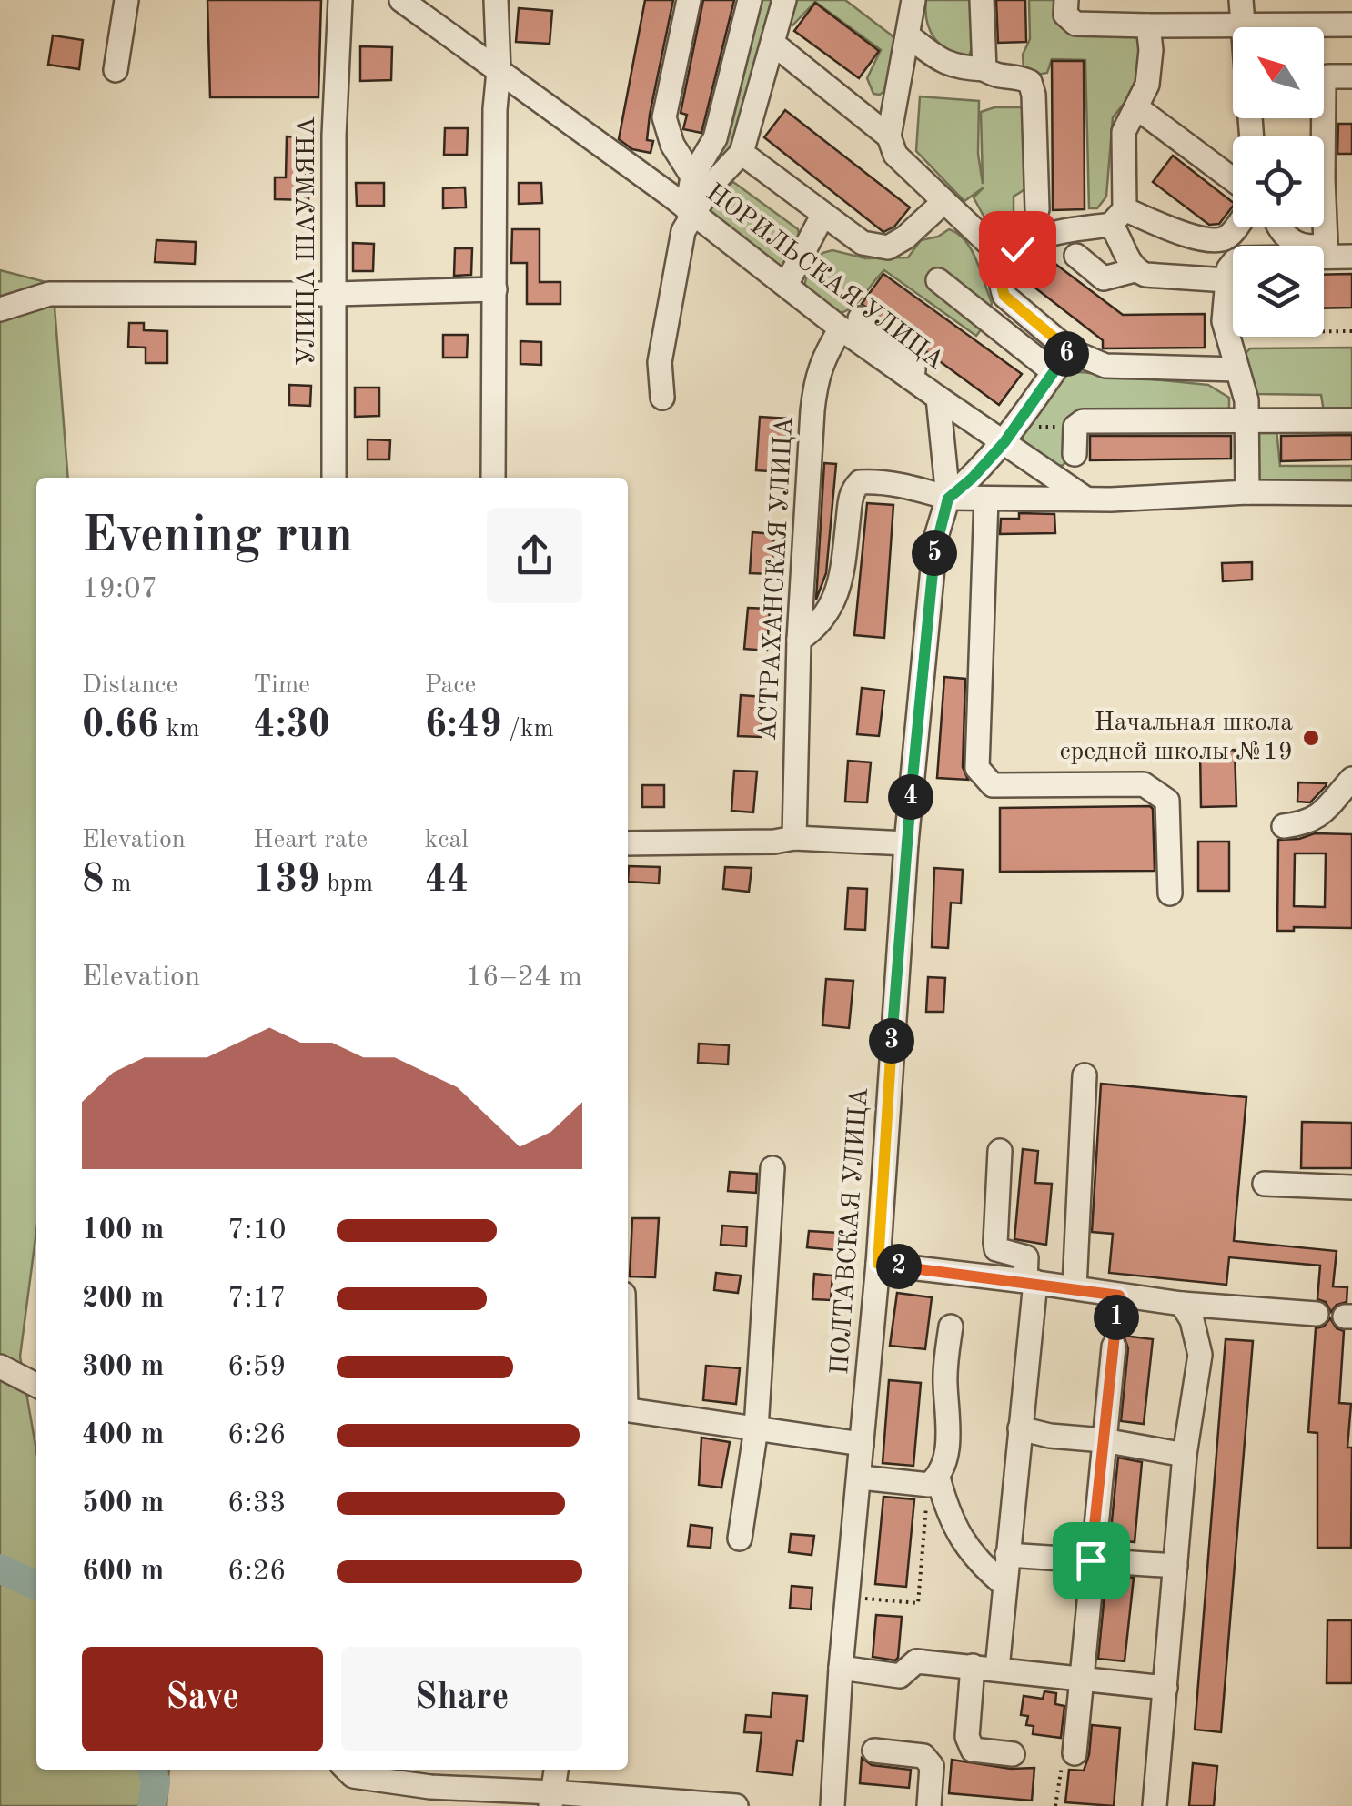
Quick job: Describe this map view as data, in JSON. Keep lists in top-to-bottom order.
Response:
{
  "streets": {
    "street": [
      "УЛИЦА ШАУМЯНА",
      "НОРИЛЬСКАЯ УЛИЦА",
      "АСТРАХАНСКАЯ УЛИЦА",
      "ПОЛТАВСКАЯ УЛИЦА"
    ]
  },
  "crossings": [
    ["НОРИЛЬСКАЯ УЛИЦА", "АСТРАХАНСКАЯ УЛИЦА"],
    ["НОРИЛЬСКАЯ УЛИЦА", "ПОЛТАВСКАЯ УЛИЦА"]
  ],
  "places": ["Начальная школа средней школы №19"],
  "north": "top left",
  "page": {
    "pins": [
      "6",
      "5",
      "4",
      "3",
      "2",
      "1"
    ],
    "heading": ["Evening run", "19:07"],
    "stats": [
      ["Distance", "0.66 km"],
      ["Time", "4:30"],
      ["Pace", "6:49 /km"],
      ["Elevation", "8 m"],
      ["Heart rate", "139 bpm"],
      ["kcal", "44"]
    ],
    "chart": ["Elevation", "16–24 m"],
    "list": [
      {
        "name": "100 m",
        "note": "7:10"
      },
      {
        "name": "200 m",
        "note": "7:17"
      },
      {
        "name": "300 m",
        "note": "6:59"
      },
      {
        "name": "400 m",
        "note": "6:26"
      },
      {
        "name": "500 m",
        "note": "6:33"
      },
      {
        "name": "600 m",
        "note": "6:26"
      }
    ],
    "buttons": ["Save", "Share"]
  }
}
